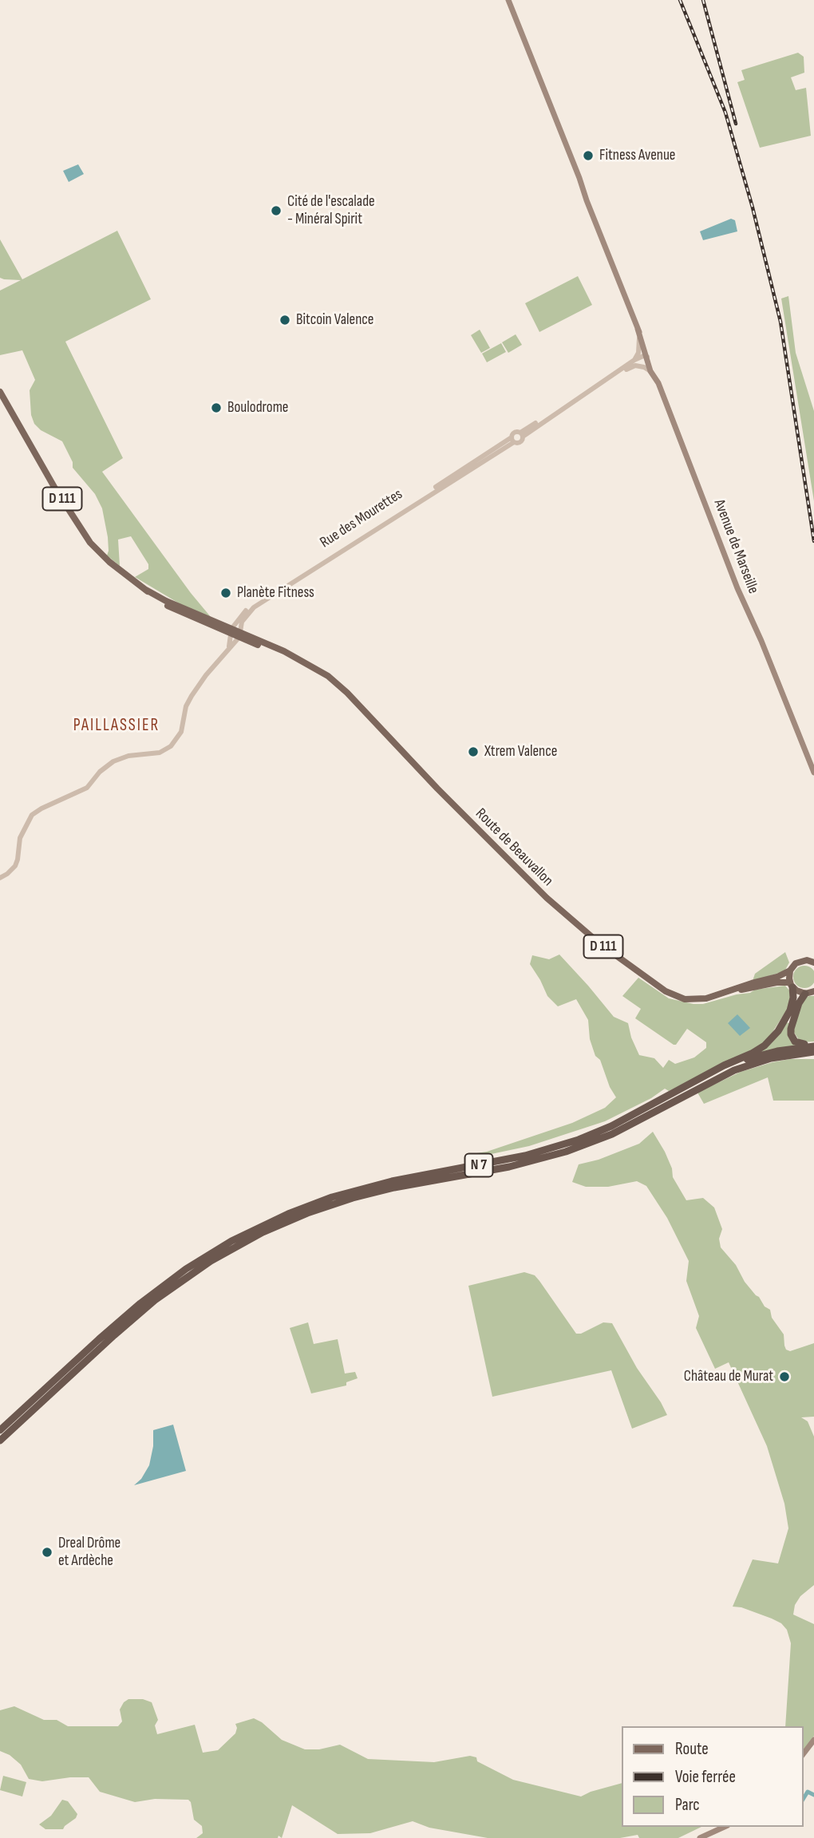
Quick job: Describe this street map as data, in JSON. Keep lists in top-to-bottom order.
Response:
{
  "streets": {
    "highway": ["N 7"],
    "main road": ["D 111", "Avenue de Marseille", "Route de Beauvallon"],
    "street": ["Rue des Mourettes"]
  },
  "crossings": [
    ["D 111", "Route de Beauvallon"],
    ["D 111", "N 7"],
    ["Rue des Mourettes", "Route de Beauvallon"]
  ],
  "districts": ["PAILLASSIER"],
  "places": [
    "Fitness Avenue",
    "Cité de l'escalade - Minéral Spirit",
    "Bitcoin Valence",
    "Boulodrome",
    "Planète Fitness",
    "Xtrem Valence",
    "Château de Murat",
    "Dreal Drôme et Ardèche"
  ],
  "legend": ["Route", "Voie ferrée", "Parc"]
}
